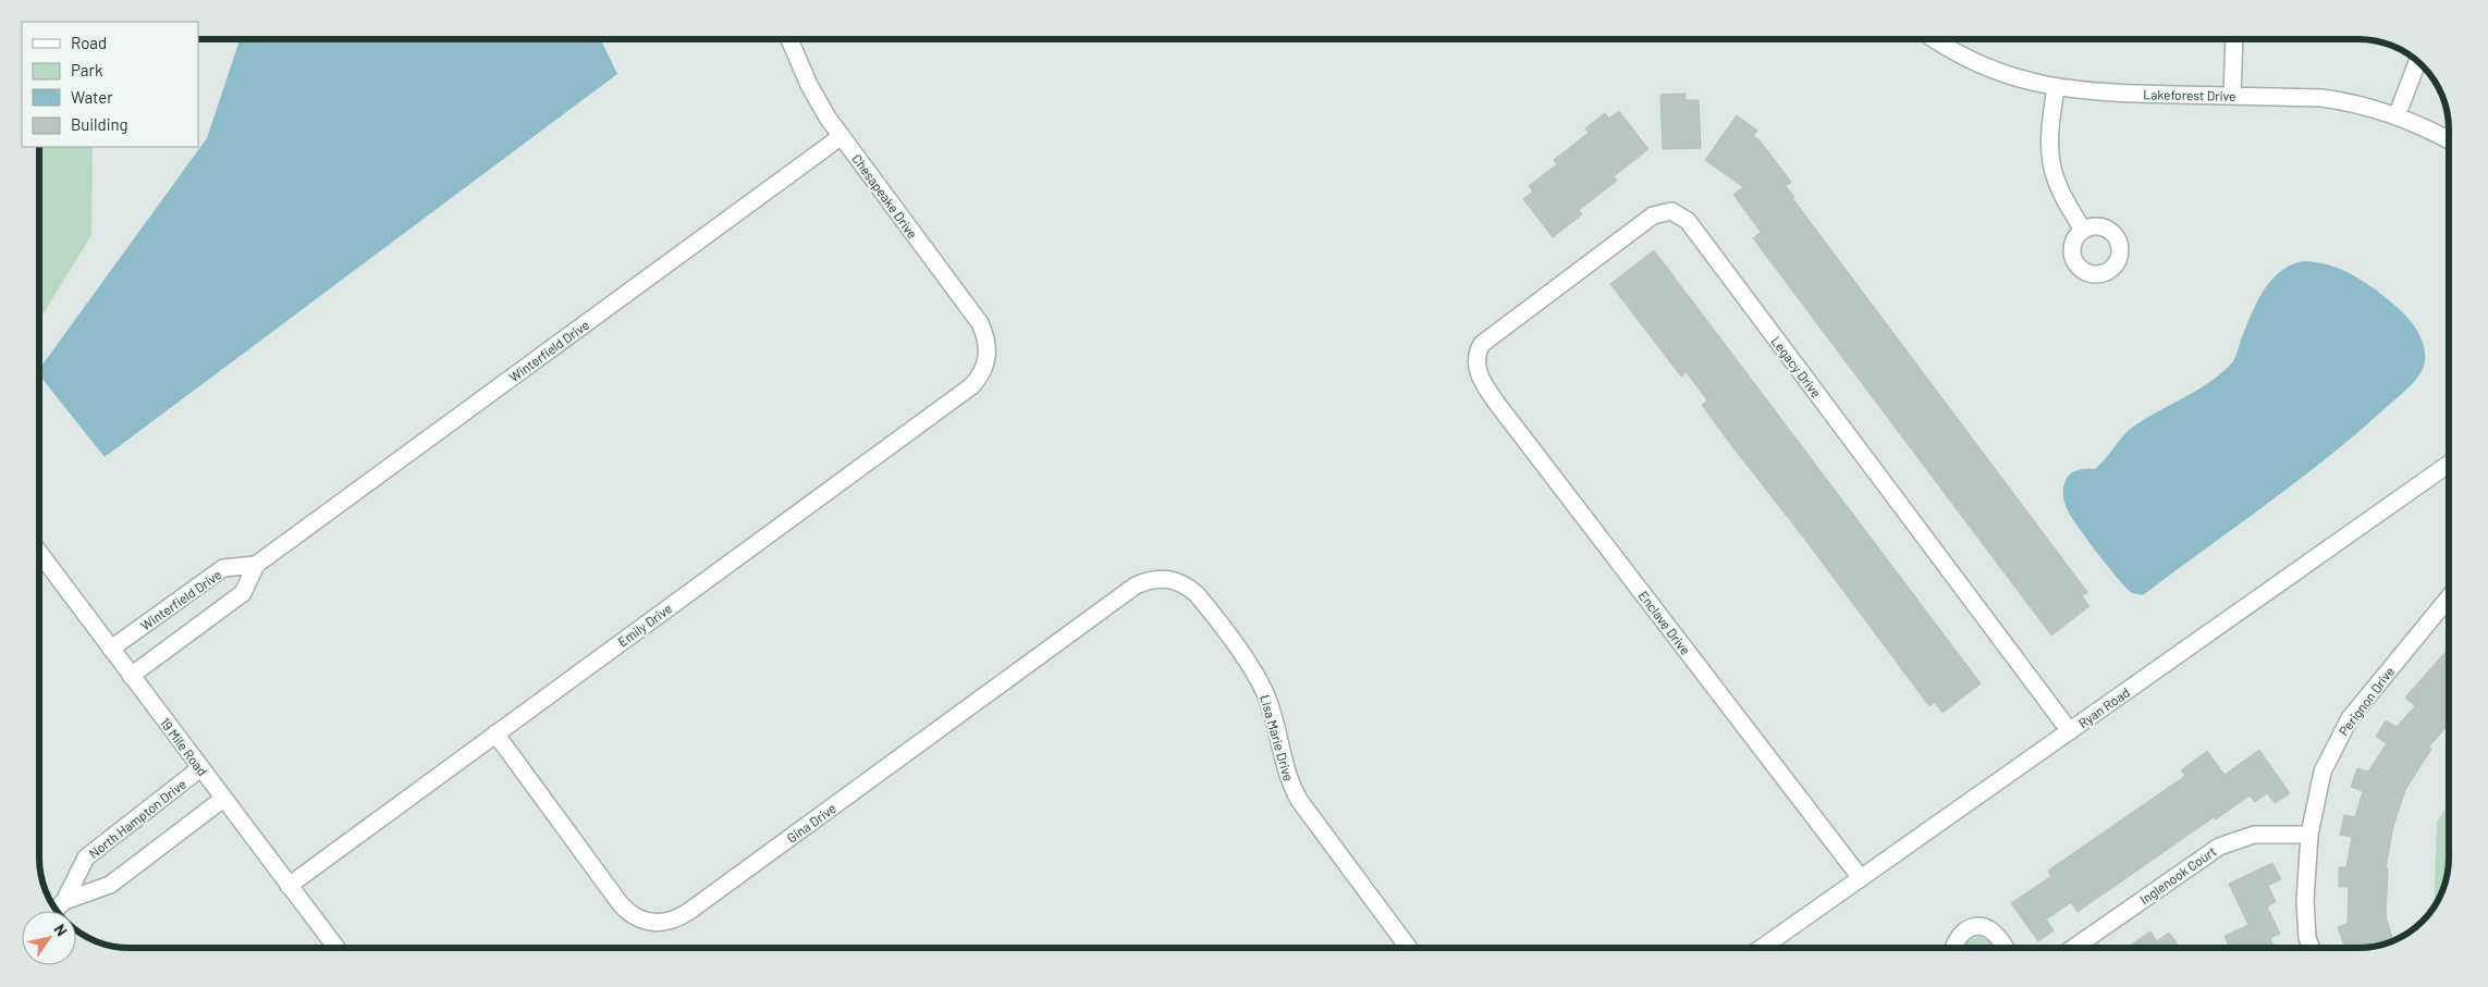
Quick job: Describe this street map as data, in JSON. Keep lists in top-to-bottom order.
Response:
{
  "streets": {
    "street": [
      "Lakeforest Drive",
      "Chesapeake Drive",
      "Winterfield Drive",
      "Legacy Drive",
      "Enclave Drive",
      "Emily Drive",
      "Perignon Drive",
      "Ryan Road",
      "Lisa Marie Drive",
      "19 Mile Road",
      "North Hampton Drive",
      "Gina Drive",
      "Inglenook Court"
    ]
  },
  "crossings": [
    ["Chesapeake Drive", "Winterfield Drive"],
    ["Chesapeake Drive", "Emily Drive"],
    ["Winterfield Drive", "19 Mile Road"],
    ["Legacy Drive", "Enclave Drive"],
    ["Legacy Drive", "Ryan Road"],
    ["Enclave Drive", "Ryan Road"],
    ["Emily Drive", "19 Mile Road"],
    ["Emily Drive", "Gina Drive"],
    ["Perignon Drive", "Inglenook Court"],
    ["Lisa Marie Drive", "Gina Drive"],
    ["19 Mile Road", "North Hampton Drive"]
  ],
  "legend": [
    "Road",
    "Park",
    "Water",
    "Building"
  ],
  "north": "top right"
}
